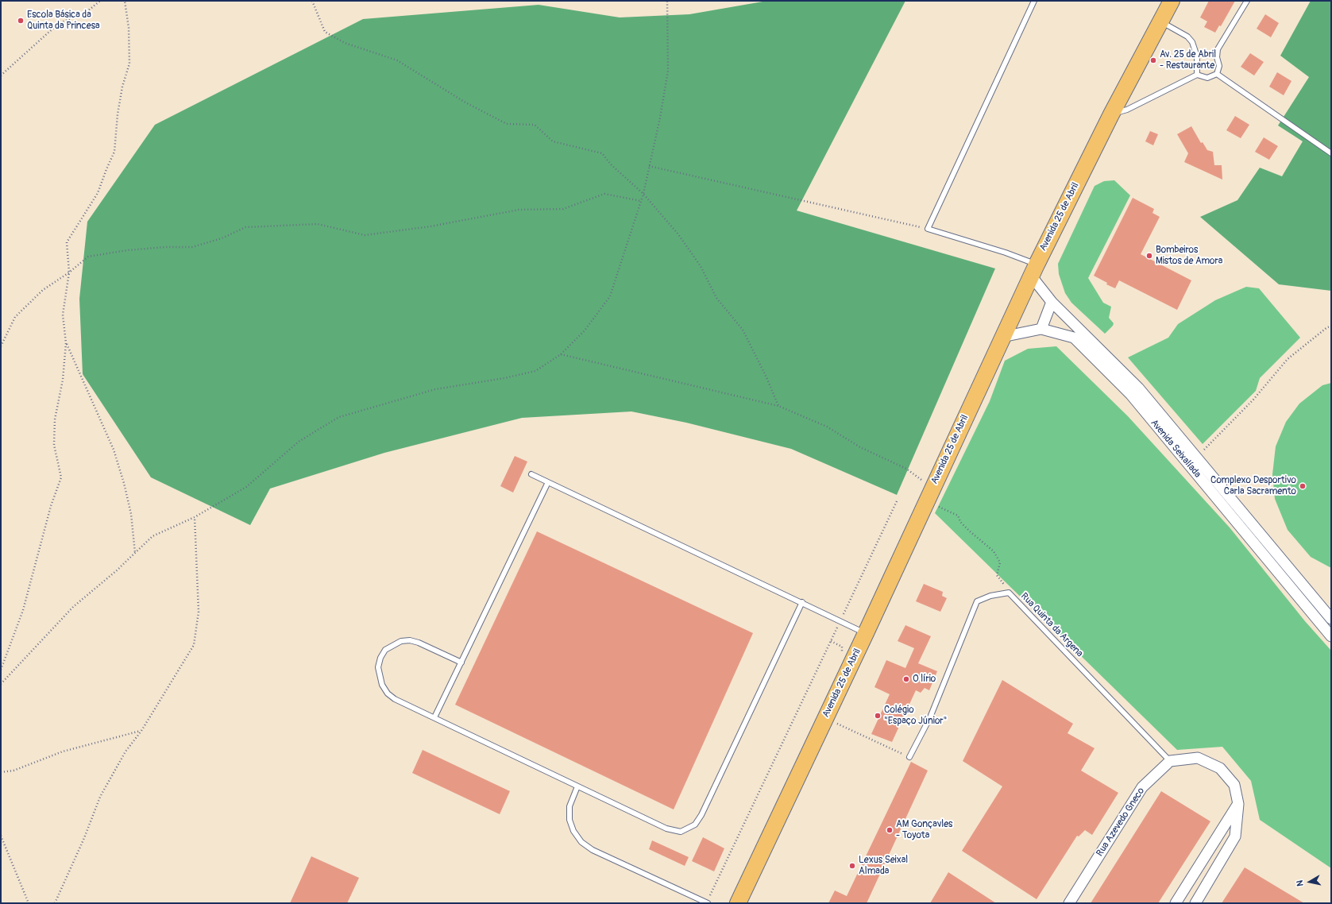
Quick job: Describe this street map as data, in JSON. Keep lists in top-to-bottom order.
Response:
{
  "streets": {
    "main road": ["Avenida 25 de Abril"],
    "street": ["Avenida Seixalíada", "Rua Azevedo Gneco"],
    "lane": ["Rua Quinta da Argena"]
  },
  "crossings": [
    ["Avenida 25 de Abril", "Avenida Seixalíada"],
    ["Rua Quinta da Argena", "Rua Azevedo Gneco"]
  ],
  "places": [
    "Escola Básica da Quinta da Princesa",
    "Av. 25 de Abril - Restaurante",
    "Bombeiros Mistos de Amora",
    "Complexo Desportivo Carla Sacramento",
    "O lírio",
    "Colégio \"Espaço Júnior\"",
    "AM Gonçavles - Toyota",
    "Lexus Seixal Almada"
  ],
  "north": "left"
}
